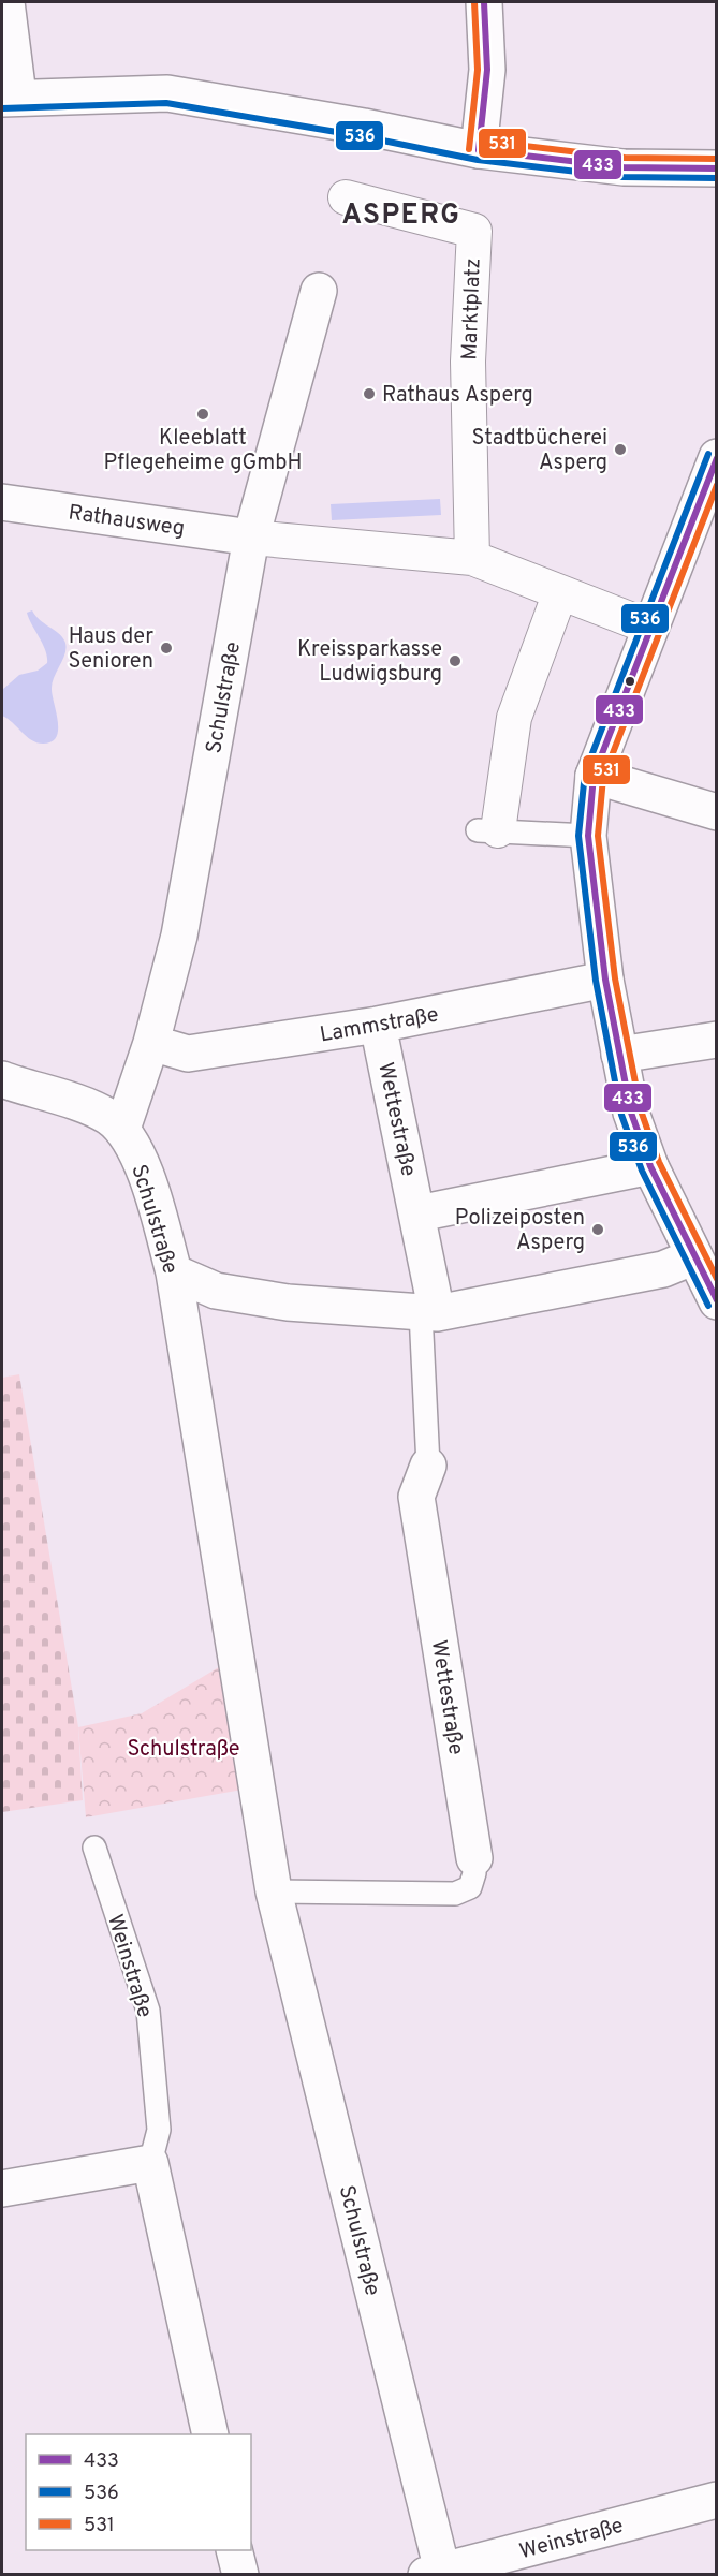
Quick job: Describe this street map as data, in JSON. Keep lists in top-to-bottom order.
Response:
{
  "streets": {
    "street": [
      "Marktplatz",
      "Rathausweg",
      "Schulstraße",
      "Lammstraße",
      "Wettestraße",
      "Weinstraße"
    ]
  },
  "crossings": [
    ["Rathausweg", "Schulstraße"],
    ["Schulstraße", "Lammstraße"],
    ["Schulstraße", "Wettestraße"],
    ["Schulstraße", "Weinstraße"],
    ["Lammstraße", "Wettestraße"]
  ],
  "districts": ["ASPERG"],
  "parks": ["Schulstraße"],
  "places": [
    "Rathaus Asperg",
    "Kleeblatt Pflegeheime gGmbH",
    "Stadtbücherei Asperg",
    "Haus der Senioren",
    "Kreissparkasse Ludwigsburg",
    "Polizeiposten Asperg"
  ],
  "lines": ["transit line 433", "transit line 531", "transit line 536"],
  "legend": ["433", "536", "531"]
}
